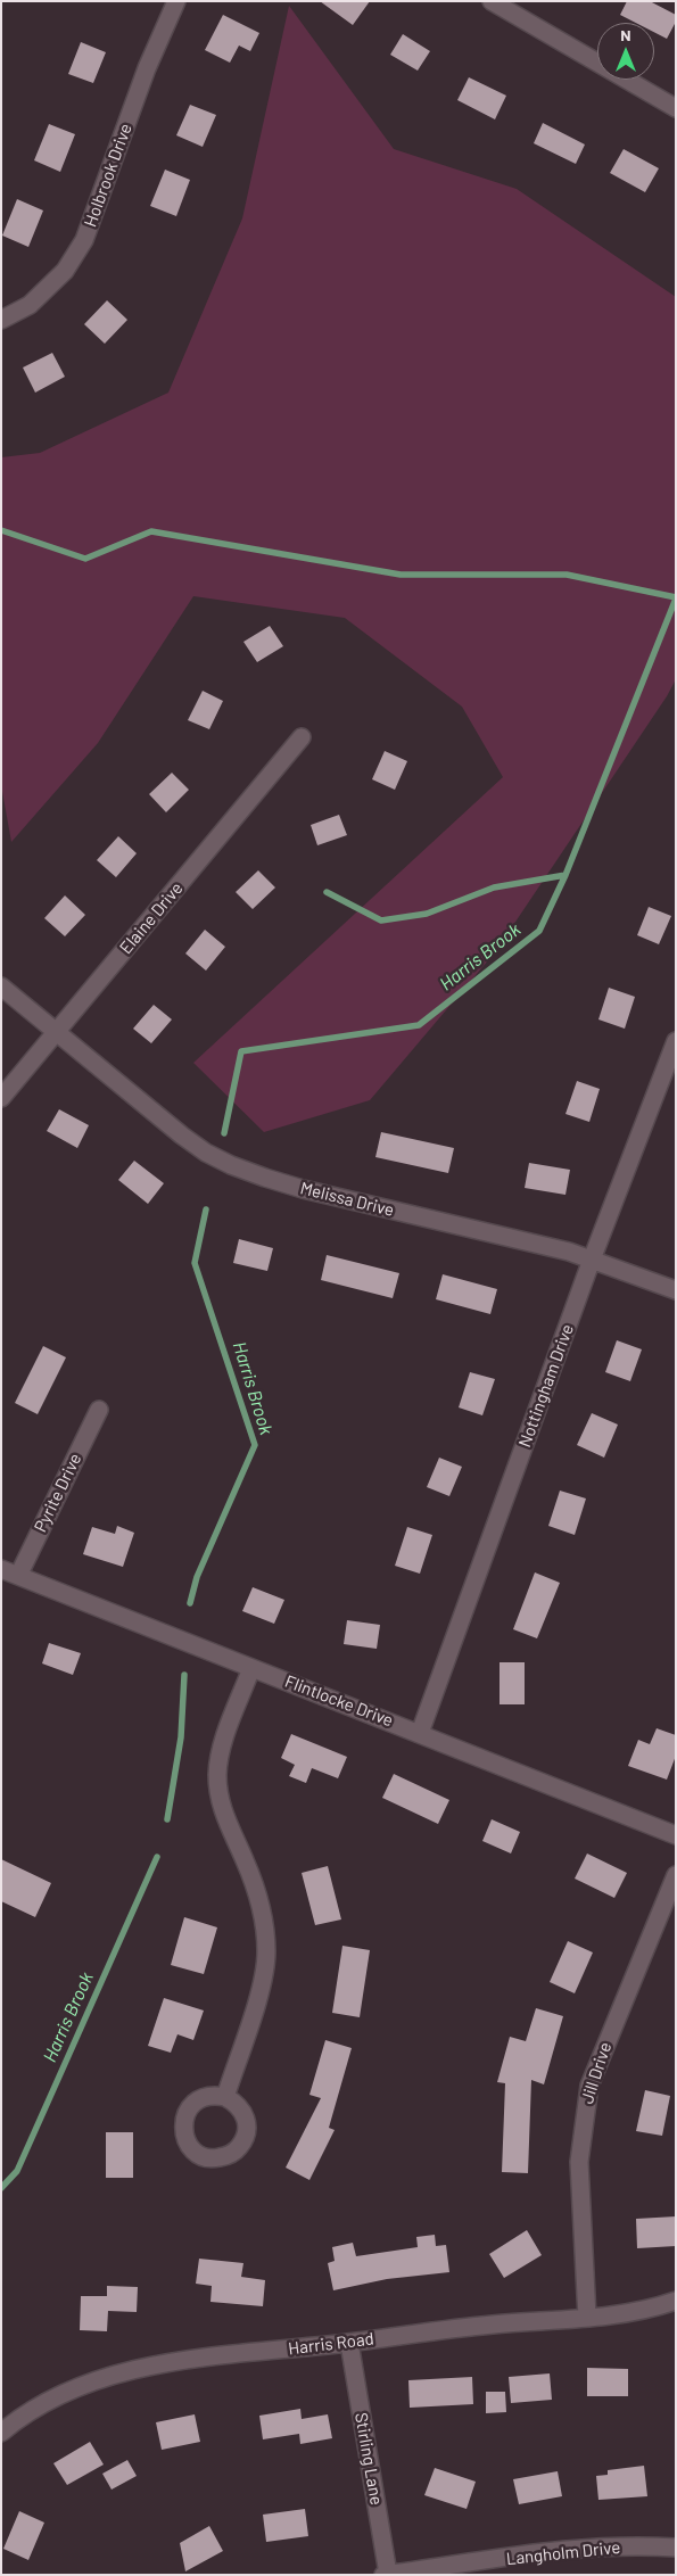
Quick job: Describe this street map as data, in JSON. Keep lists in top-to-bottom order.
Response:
{
  "streets": {
    "street": [
      "Holbrook Drive",
      "Elaine Drive",
      "Melissa Drive",
      "Nottingham Drive",
      "Pyrite Drive",
      "Flintlocke Drive",
      "Jill Drive",
      "Harris Road",
      "Stirling Lane",
      "Langholm Drive"
    ]
  },
  "crossings": [
    ["Elaine Drive", "Melissa Drive"],
    ["Melissa Drive", "Nottingham Drive"],
    ["Nottingham Drive", "Flintlocke Drive"],
    ["Pyrite Drive", "Flintlocke Drive"],
    ["Jill Drive", "Harris Road"],
    ["Harris Road", "Stirling Lane"],
    ["Stirling Lane", "Langholm Drive"]
  ],
  "water": ["Harris Brook"],
  "north": "top"
}
